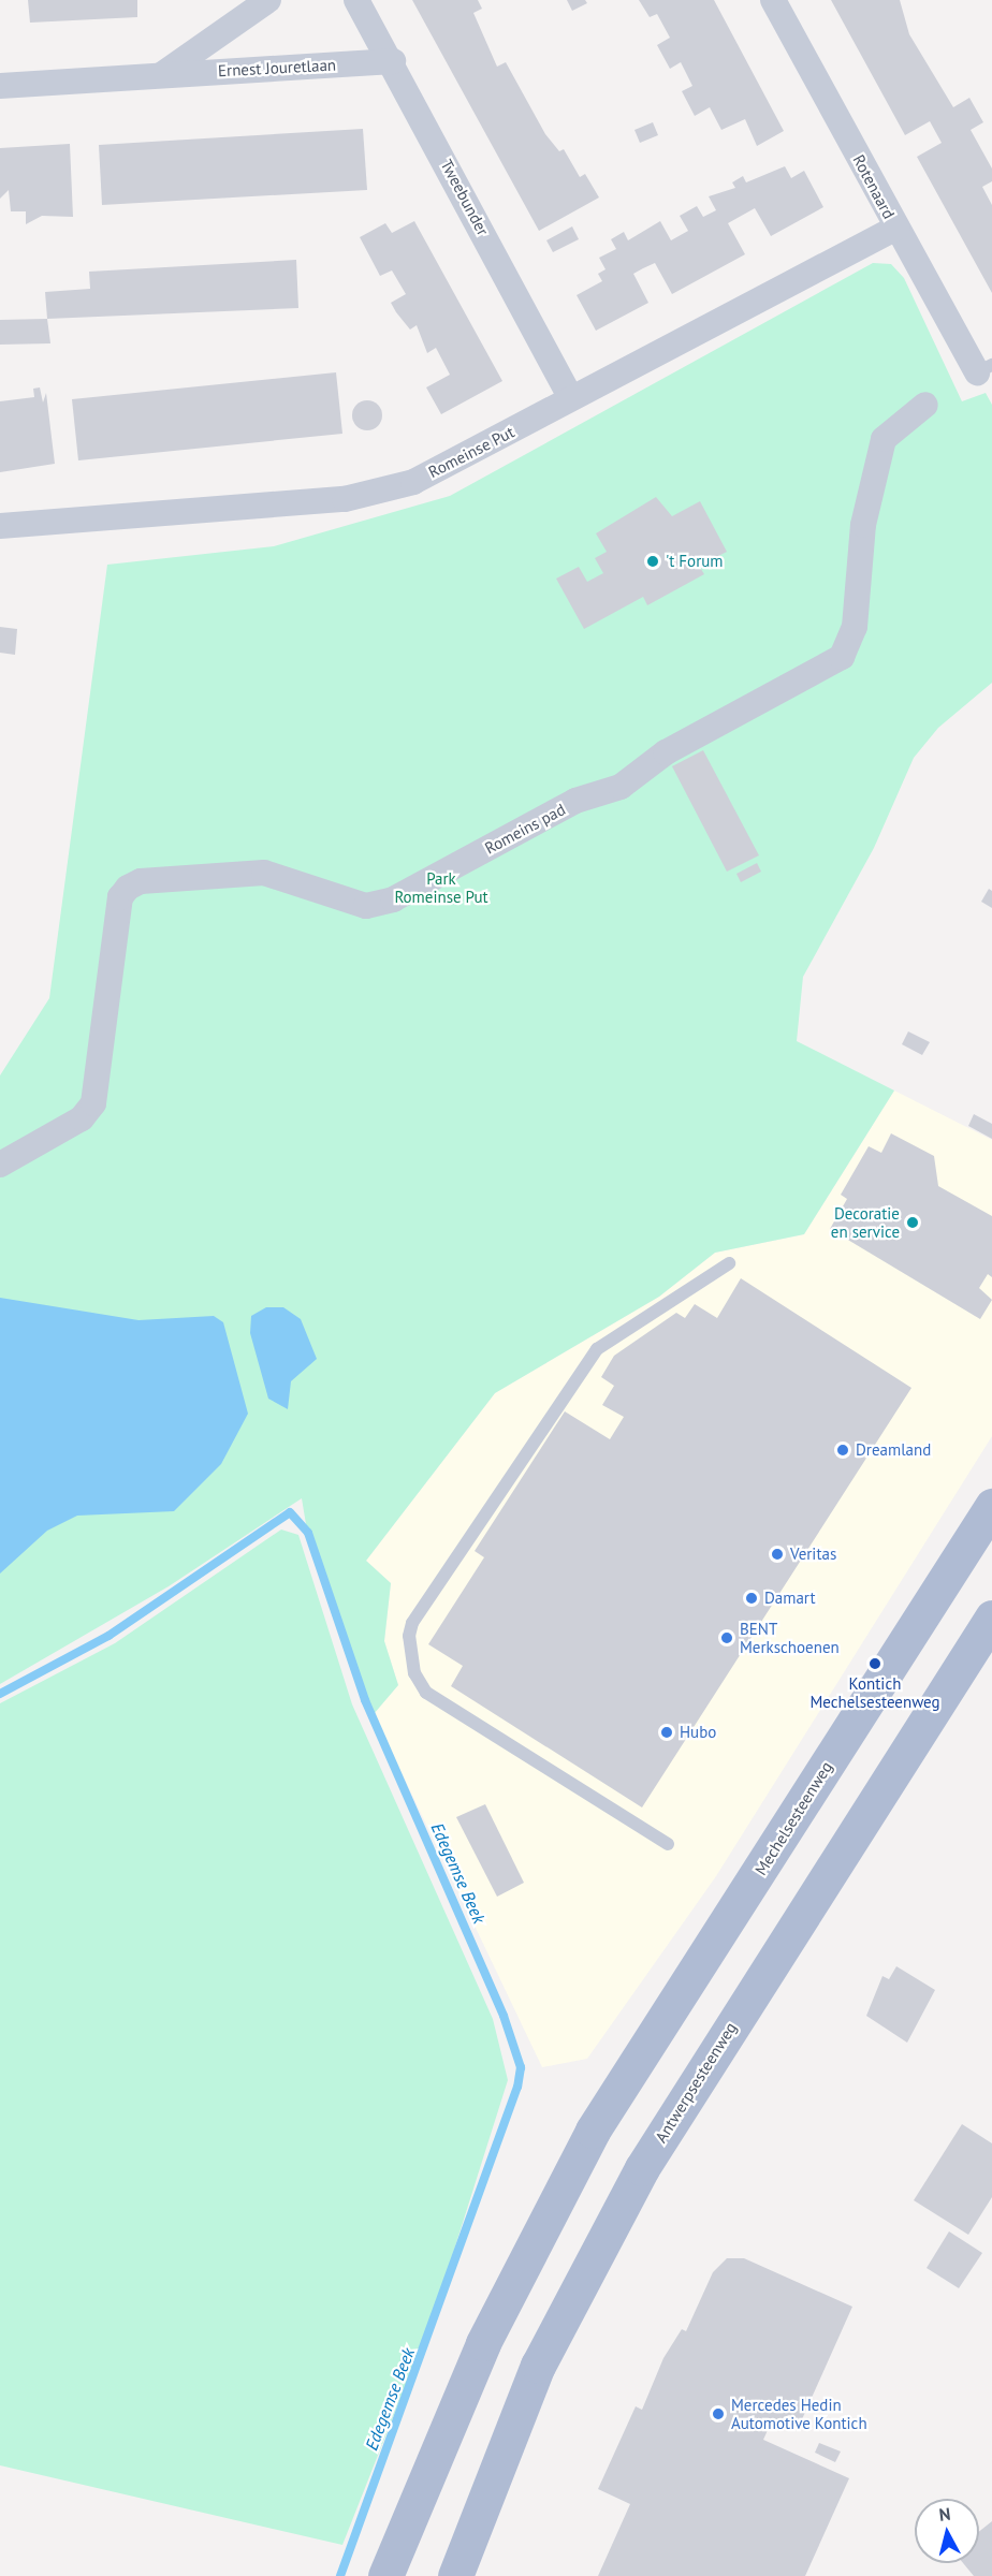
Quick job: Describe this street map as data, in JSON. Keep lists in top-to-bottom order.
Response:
{
  "streets": {
    "main road": ["Mechelsesteenweg", "Antwerpsesteenweg"],
    "street": [
      "Ernest Jouretlaan",
      "Rotenaard",
      "Tweebunder",
      "Romeinse Put",
      "Romeins pad"
    ]
  },
  "crossings": [
    ["Ernest Jouretlaan", "Tweebunder"],
    ["Rotenaard", "Romeinse Put"],
    ["Tweebunder", "Romeinse Put"]
  ],
  "water": ["Edegemse Beek"],
  "parks": ["Park Romeinse Put"],
  "places": [
    "'t Forum",
    "Decoratie en service",
    "Dreamland",
    "Veritas",
    "Damart",
    "BENT Merkschoenen",
    "Kontich Mechelsesteenweg",
    "Hubo",
    "Mercedes Hedin Automotive Kontich"
  ],
  "north": "top"
}
